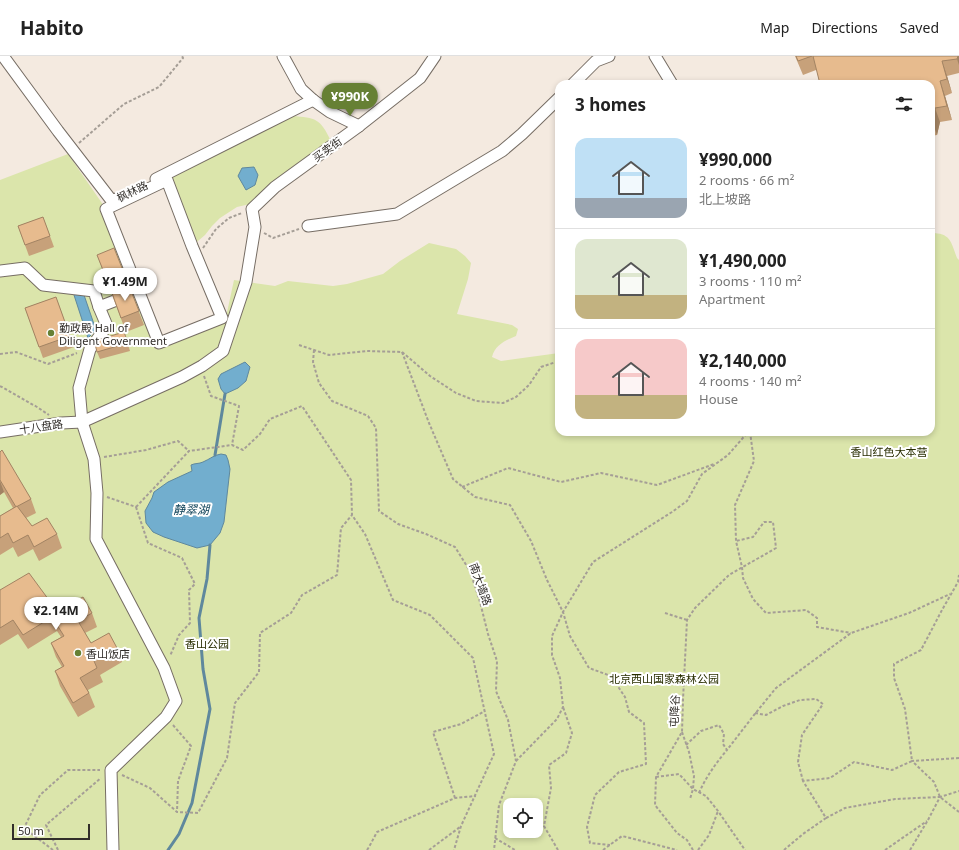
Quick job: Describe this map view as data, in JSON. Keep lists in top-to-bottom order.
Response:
{
  "streets": {
    "street": ["买卖街", "枫林路", "十八盘路"],
    "path": ["南大墙路", "屯降谷"]
  },
  "water": ["静翠湖"],
  "parks": ["香山红色大本营", "香山公园", "北京西山国家森林公园"],
  "places": ["勤政殿 Hall of Diligent Government", "香山饭店"],
  "scale_bar": "50 m",
  "page": {
    "header": "Habito",
    "nav": ["Map", "Directions", "Saved"],
    "heading": "3 homes",
    "price": ["¥990K", "¥1.49M", "¥2.14M"],
    "list": [
      {
        "name": "¥990,000",
        "note": "2 rooms · 66 m² · 北上坡路"
      },
      {
        "name": "¥1,490,000",
        "note": "3 rooms · 110 m² · Apartment"
      },
      {
        "name": "¥2,140,000",
        "note": "4 rooms · 140 m² · House"
      }
    ],
    "scale": "50 m"
  }
}
